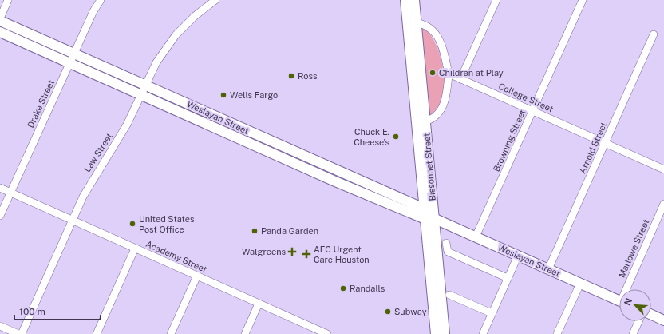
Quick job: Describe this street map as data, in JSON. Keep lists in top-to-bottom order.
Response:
{
  "streets": {
    "main road": ["Weslayan Street", "Bissonnet Street"],
    "street": [
      "College Street",
      "Drake Street",
      "Browning Street",
      "Arnold Street",
      "Law Street",
      "Marlowe Street",
      "Academy Street"
    ]
  },
  "crossings": [
    ["College Street", "Browning Street"],
    ["College Street", "Arnold Street"],
    ["Drake Street", "Weslayan Street"],
    ["Drake Street", "Academy Street"],
    ["Weslayan Street", "Browning Street"],
    ["Weslayan Street", "Arnold Street"],
    ["Weslayan Street", "Law Street"],
    ["Weslayan Street", "Bissonnet Street"],
    ["Law Street", "Academy Street"]
  ],
  "places": {
    "other": [
      "Children at Play",
      "Ross",
      "Wells Fargo",
      "Chuck E. Cheese's",
      "United States Post Office",
      "Panda Garden",
      "Randalls",
      "Subway"
    ],
    "health": ["Walgreens", "AFC Urgent Care Houston"]
  },
  "scale_bar": "100 m",
  "north": "top left"
}
